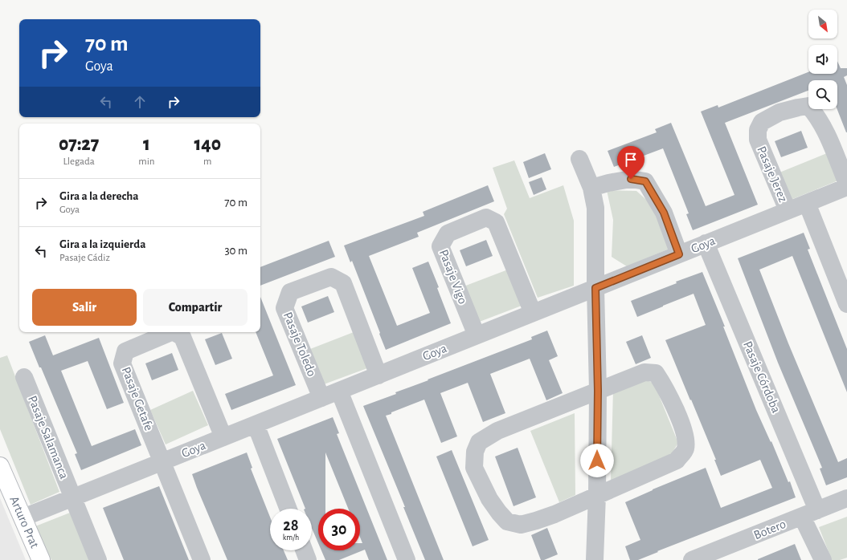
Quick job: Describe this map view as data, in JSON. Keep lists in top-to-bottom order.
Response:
{
  "streets": {
    "street": [
      "Pasaje Jerez",
      "Goya",
      "Pasaje Vigo",
      "Pasaje Toledo",
      "Pasaje Córdoba",
      "Pasaje Getafe",
      "Pasaje Salamanca",
      "Arturo Prat",
      "Botero"
    ]
  },
  "crossings": [
    ["Pasaje Jerez", "Goya"],
    ["Goya", "Pasaje Vigo"],
    ["Goya", "Pasaje Toledo"],
    ["Goya", "Pasaje Córdoba"],
    ["Goya", "Pasaje Getafe"],
    ["Goya", "Pasaje Salamanca"],
    ["Goya", "Arturo Prat"],
    ["Pasaje Córdoba", "Botero"]
  ],
  "north": "bottom right",
  "page": {
    "turn": ["70 m", "Goya"],
    "eta": [
      "07:27",
      "Llegada",
      "1",
      "min",
      "140",
      "m"
    ],
    "list": [
      {
        "name": "Gira a la derecha",
        "note": "Goya",
        "value": "70 m"
      },
      {
        "name": "Gira a la izquierda",
        "note": "Pasaje Cádiz",
        "value": "30 m"
      }
    ],
    "buttons": ["Salir", "Compartir"],
    "speed": "28 km/h",
    "limit": "30"
  }
}
